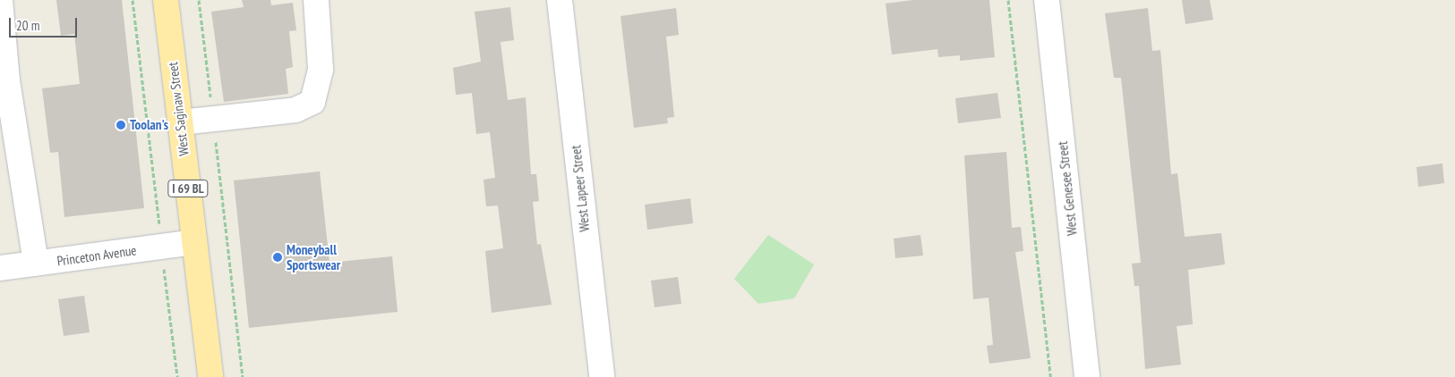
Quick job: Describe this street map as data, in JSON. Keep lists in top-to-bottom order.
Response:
{
  "streets": {
    "main road": ["West Saginaw Street", "I 69 BL"],
    "street": ["West Lapeer Street", "West Genesee Street", "Princeton Avenue"]
  },
  "crossings": [
    ["West Saginaw Street", "Princeton Avenue"]
  ],
  "places": ["Toolan's", "Moneyball Sportswear"],
  "scale_bar": "20 m"
}
